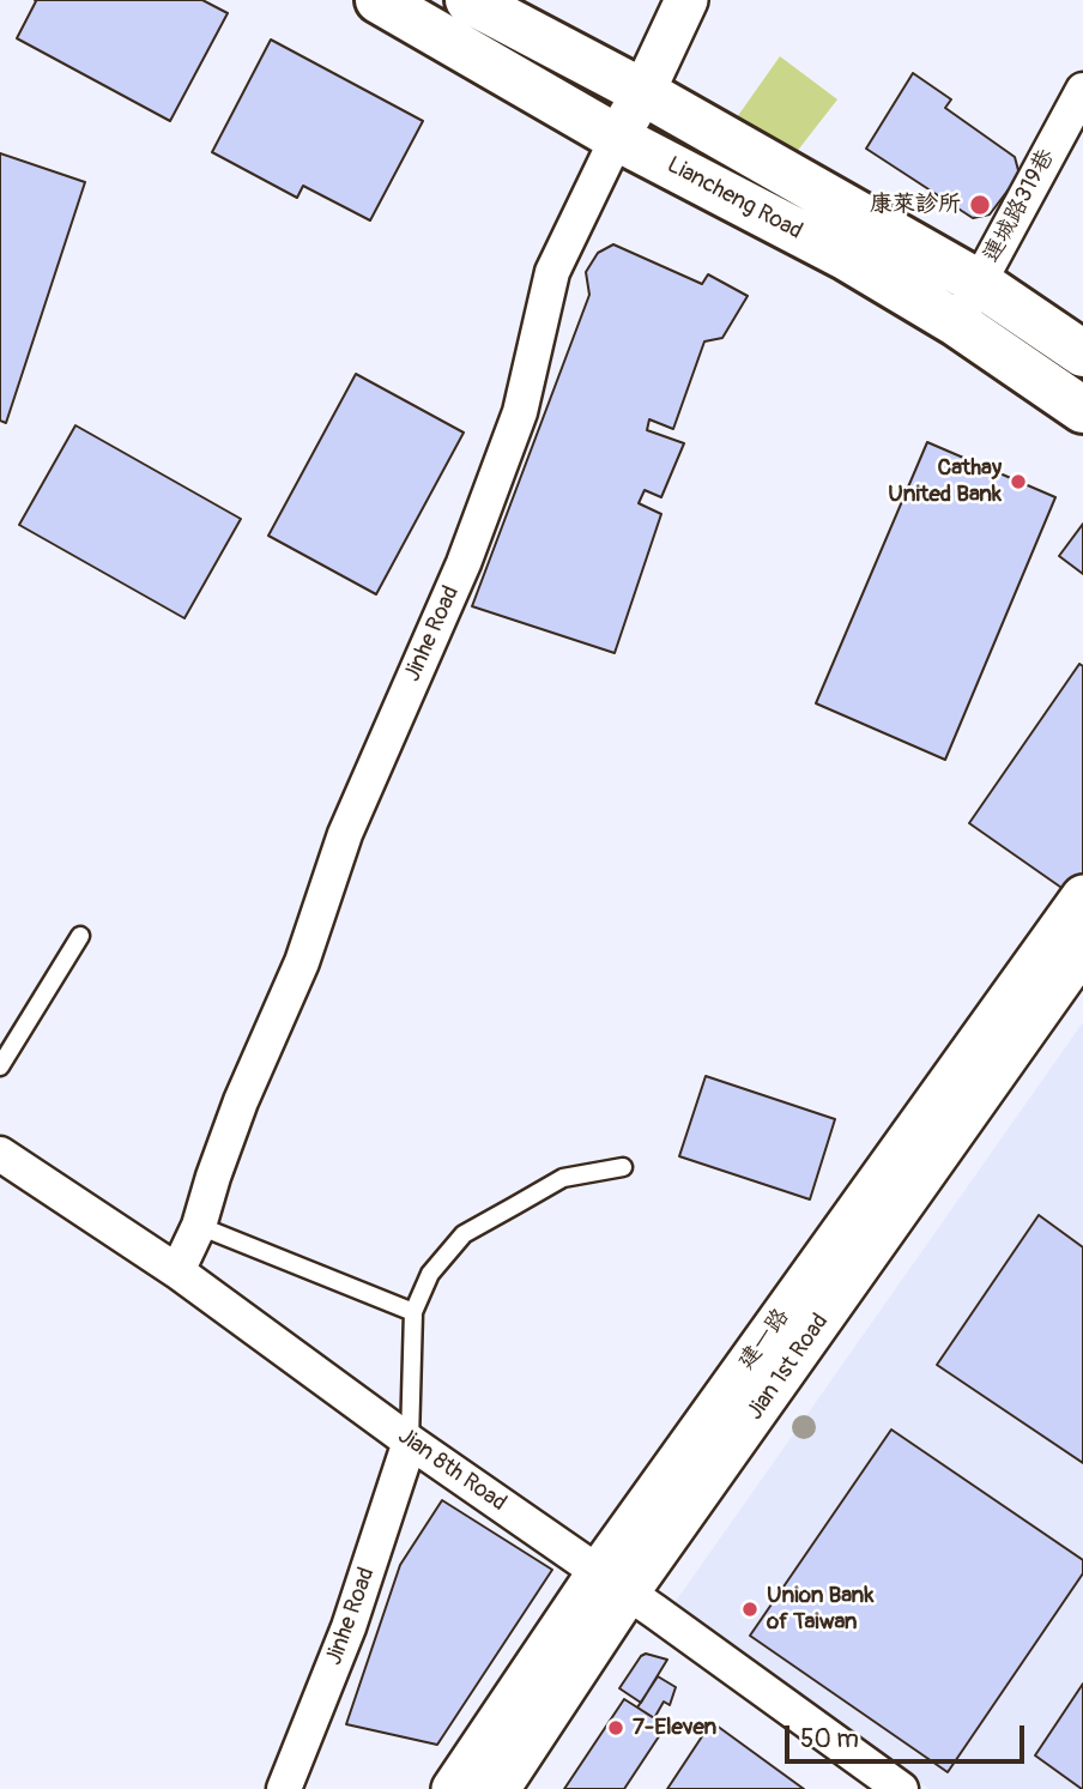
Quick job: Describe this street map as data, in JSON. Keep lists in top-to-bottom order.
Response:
{
  "streets": {
    "main road": ["Liancheng Road"],
    "street": [
      "連城路319巷",
      "Jinhe Road",
      "建一路",
      "Jian 1st Road",
      "Jian 8th Road"
    ]
  },
  "crossings": [
    ["Liancheng Road", "連城路319巷"],
    ["Liancheng Road", "Jinhe Road"],
    ["Jinhe Road", "Jian 8th Road"],
    ["建一路", "Jian 1st Road"],
    ["建一路", "Jian 8th Road"],
    ["Jian 1st Road", "Jian 8th Road"]
  ],
  "places": [
    "康萊診所",
    "Cathay United Bank",
    "Union Bank of Taiwan",
    "7-Eleven"
  ],
  "scale_bar": "50 m"
}
